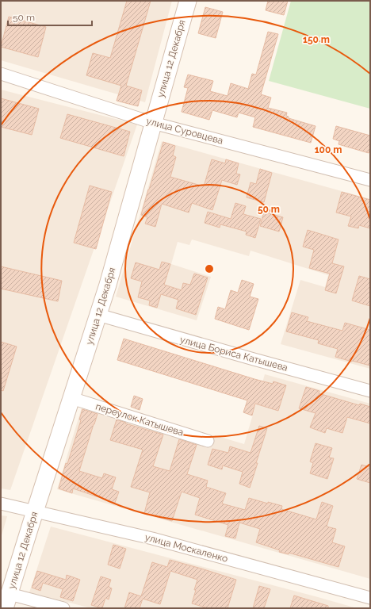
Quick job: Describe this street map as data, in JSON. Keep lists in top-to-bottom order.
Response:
{
  "streets": {
    "main road": ["улица 12 Декабря"],
    "street": [
      "улица Суровцева",
      "улица Бориса Катышева",
      "переулок Катышева",
      "улица Москаленко"
    ]
  },
  "crossings": [
    ["улица 12 Декабря", "улица Суровцева"],
    ["улица 12 Декабря", "улица Бориса Катышева"],
    ["улица 12 Декабря", "переулок Катышева"],
    ["улица 12 Декабря", "улица Москаленко"]
  ],
  "scale_bar": "50 m",
  "rings": ["150 m", "100 m", "50 m"]
}
